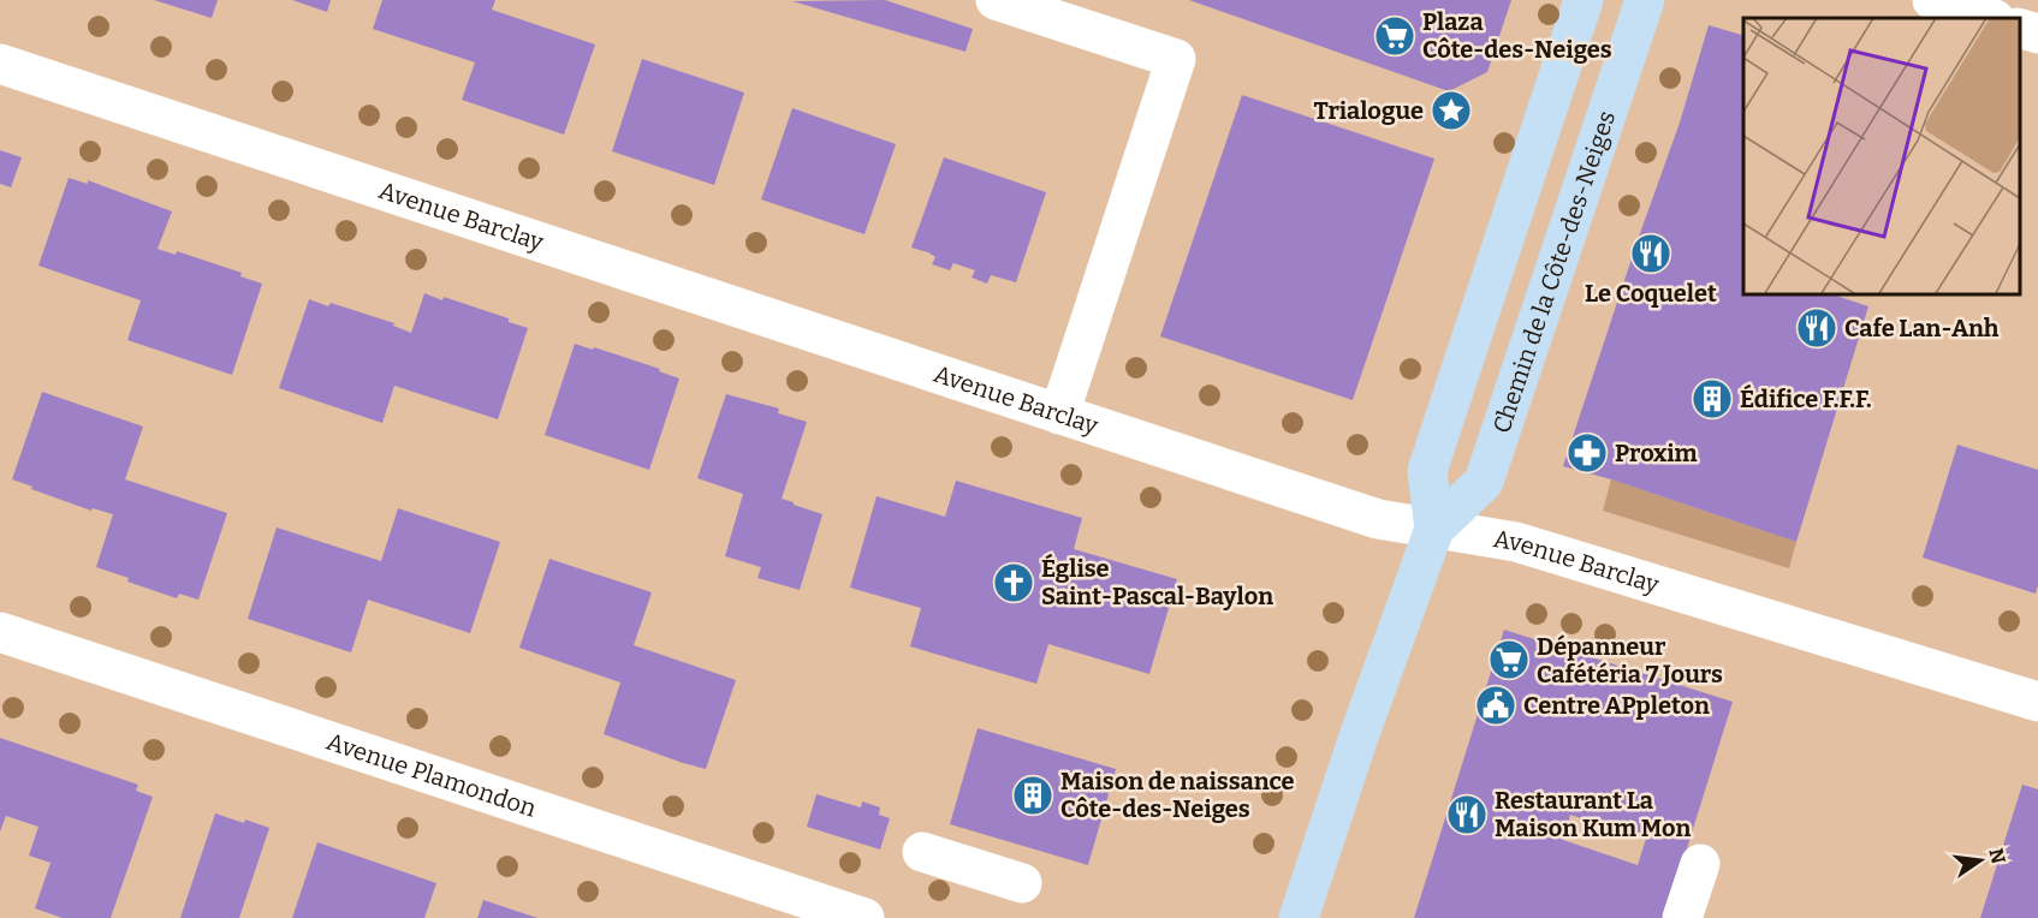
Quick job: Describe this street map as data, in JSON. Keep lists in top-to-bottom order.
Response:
{
  "streets": {
    "main road": ["Chemin de la Côte-des-Neiges"],
    "street": ["Avenue Barclay", "Avenue Plamondon"]
  },
  "crossings": [
    ["Avenue Barclay", "Chemin de la Côte-des-Neiges"]
  ],
  "places": {
    "supermarket": ["Plaza Côte-des-Neiges", "Dépanneur Cafétéria 7 Jours"],
    "place": ["Trialogue"],
    "restaurant": ["Le Coquelet", "Cafe Lan-Anh", "Restaurant La Maison Kum Mon"],
    "building": ["Édifice F.F.F.", "Maison de naissance Côte-des-Neiges"],
    "pharmacy": ["Proxim"],
    "church": ["Église Saint-Pascal-Baylon"],
    "public building": ["Centre APpleton"]
  },
  "north": "right"
}
